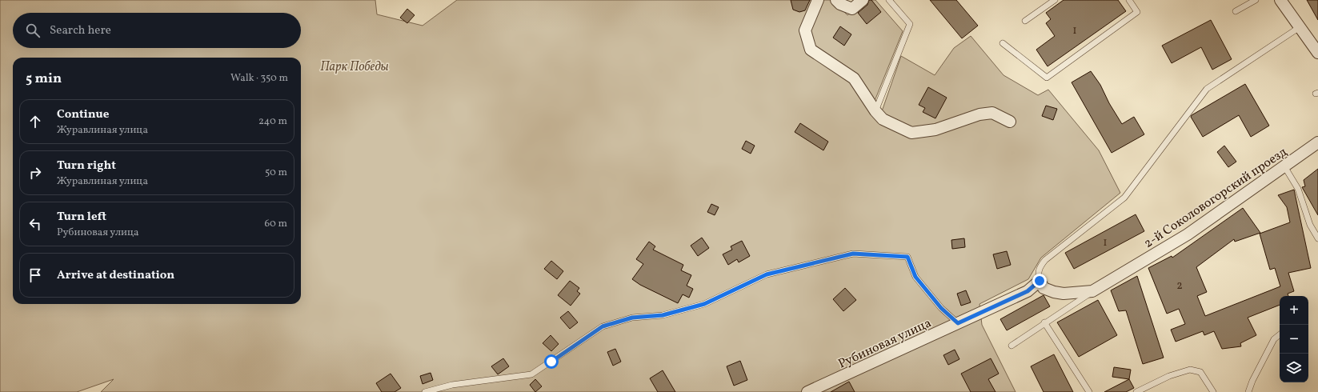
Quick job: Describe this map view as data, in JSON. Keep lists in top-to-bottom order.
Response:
{
  "streets": {
    "street": ["2-й Соколовогорский проезд", "Рубиновая улица"]
  },
  "parks": ["Парк Победы"],
  "house_numbers": ["1", "1", "2"],
  "page": {
    "search": "Search here",
    "heading": ["5 min", "Walk · 350 m"],
    "list": [
      ["Continue", "Журавлиная улица", "240 m"],
      ["Turn right", "Журавлиная улица", "50 m"],
      ["Turn left", "Рубиновая улица", "60 m"],
      "Arrive at destination"
    ],
    "map_buttons": ["+", "−"]
  }
}
